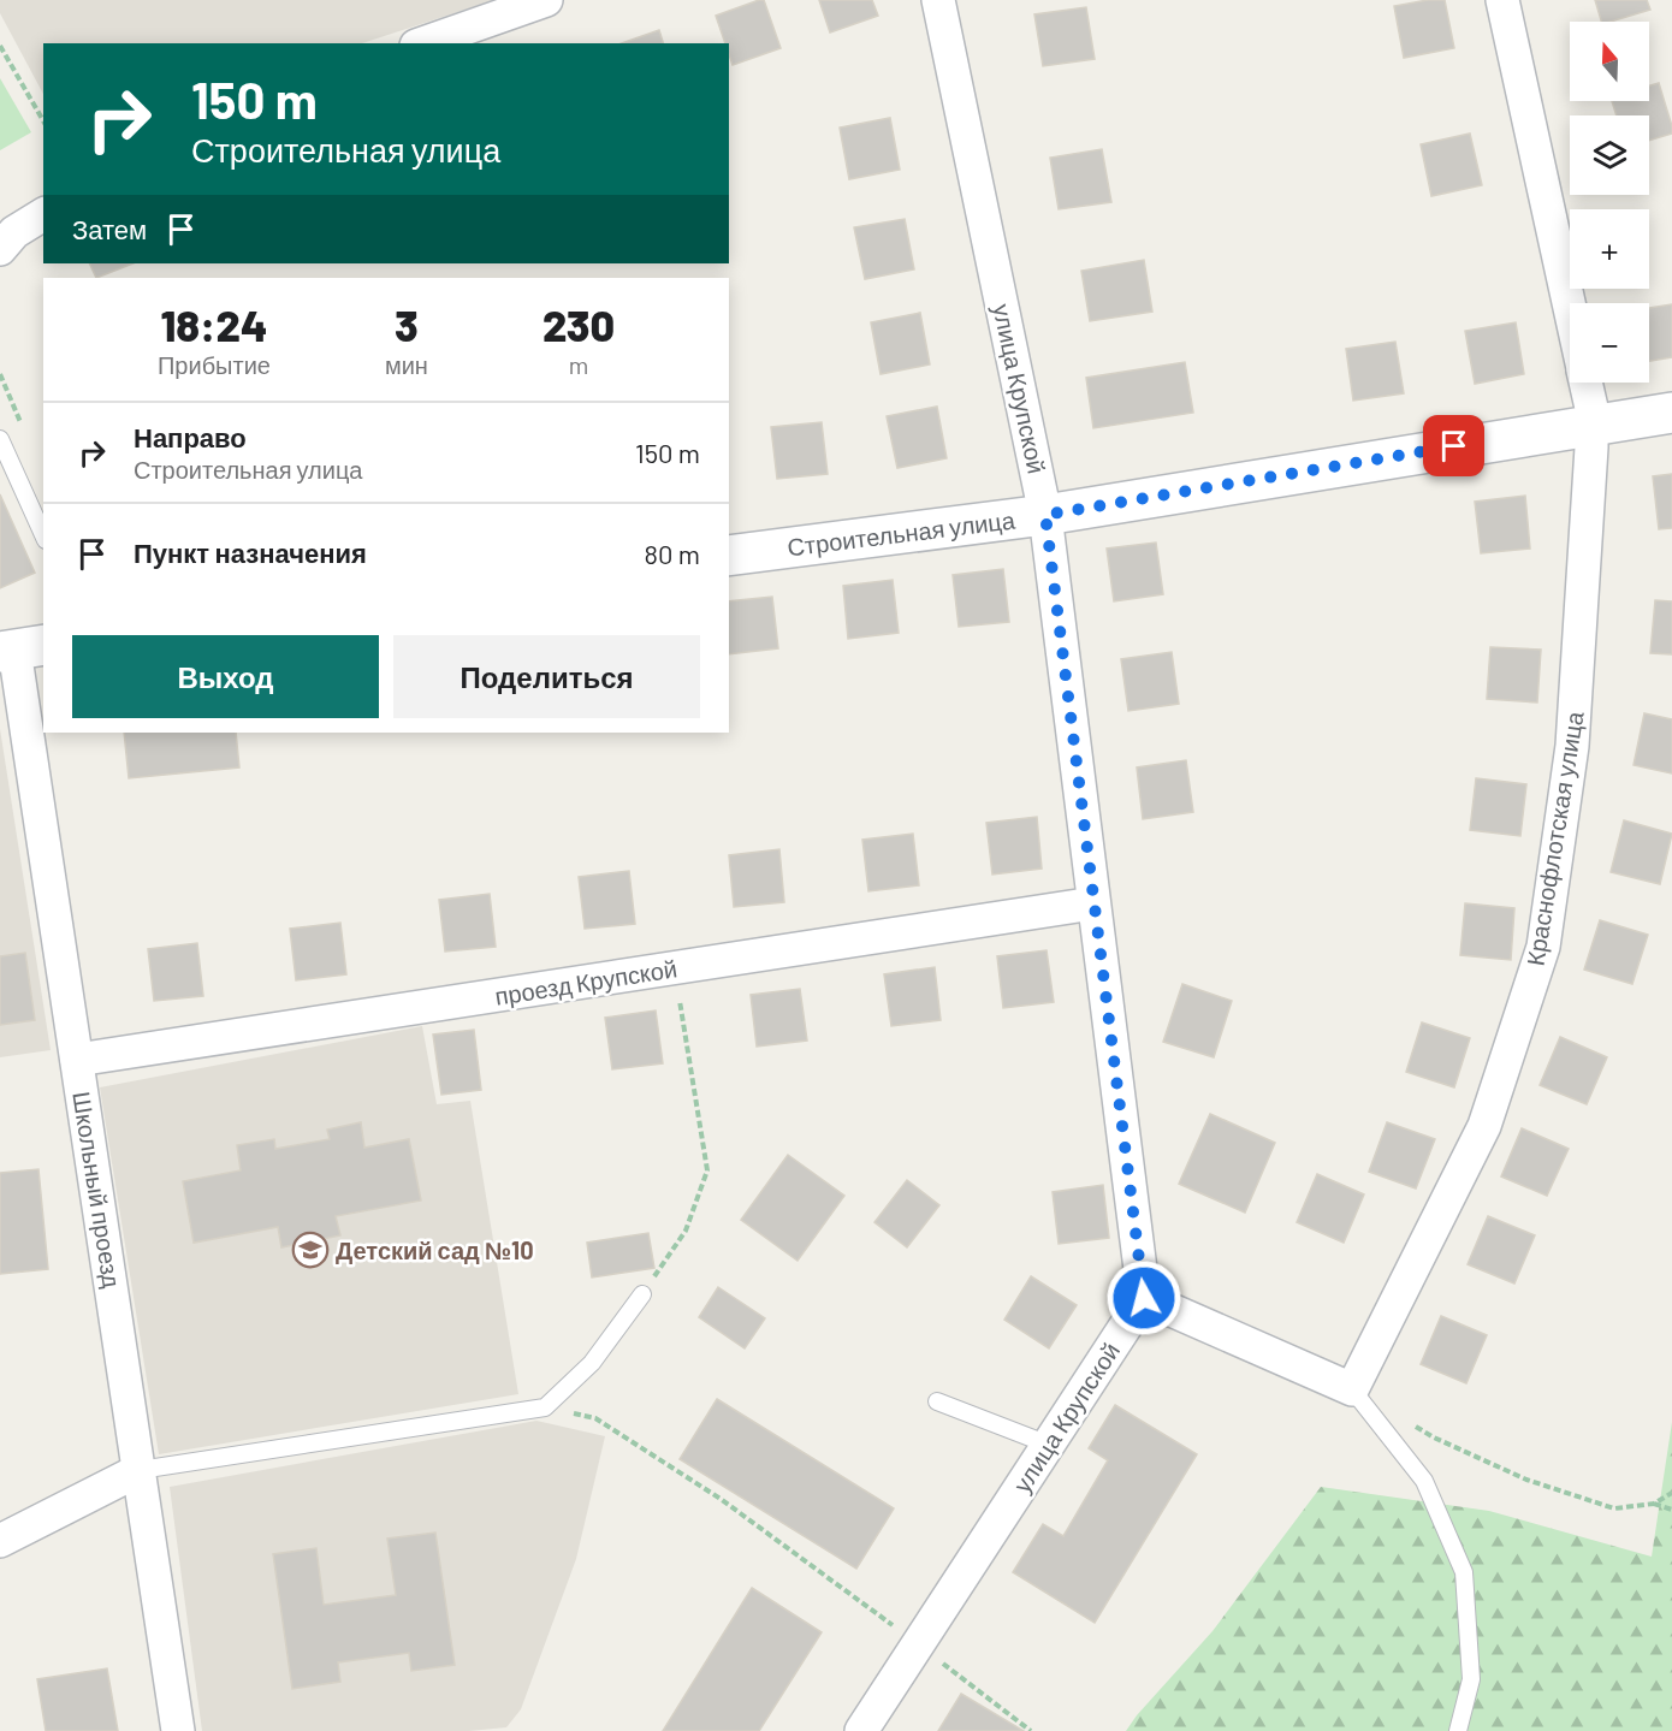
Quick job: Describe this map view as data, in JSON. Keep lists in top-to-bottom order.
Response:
{
  "streets": {
    "street": [
      "улица Крупской",
      "Строительная улица",
      "Краснофлотская улица",
      "проезд Крупской",
      "Школьный проезд"
    ]
  },
  "crossings": [
    ["улица Крупской", "Строительная улица"],
    ["улица Крупской", "проезд Крупской"],
    ["Строительная улица", "Краснофлотская улица"],
    ["проезд Крупской", "Школьный проезд"]
  ],
  "places": {
    "school or university": ["Детский сад №10"]
  },
  "north": "top",
  "page": {
    "map_buttons": ["+", "−"],
    "turn": ["150 m", "Строительная улица"],
    "then": "Затем",
    "eta": [
      "18:24",
      "Прибытие",
      "3",
      "мин",
      "230",
      "m"
    ],
    "list": [
      {
        "name": "Направо",
        "note": "Строительная улица",
        "value": "150 m"
      },
      {
        "name": "Пункт назначения",
        "value": "80 m"
      }
    ],
    "buttons": ["Выход", "Поделиться"]
  }
}
